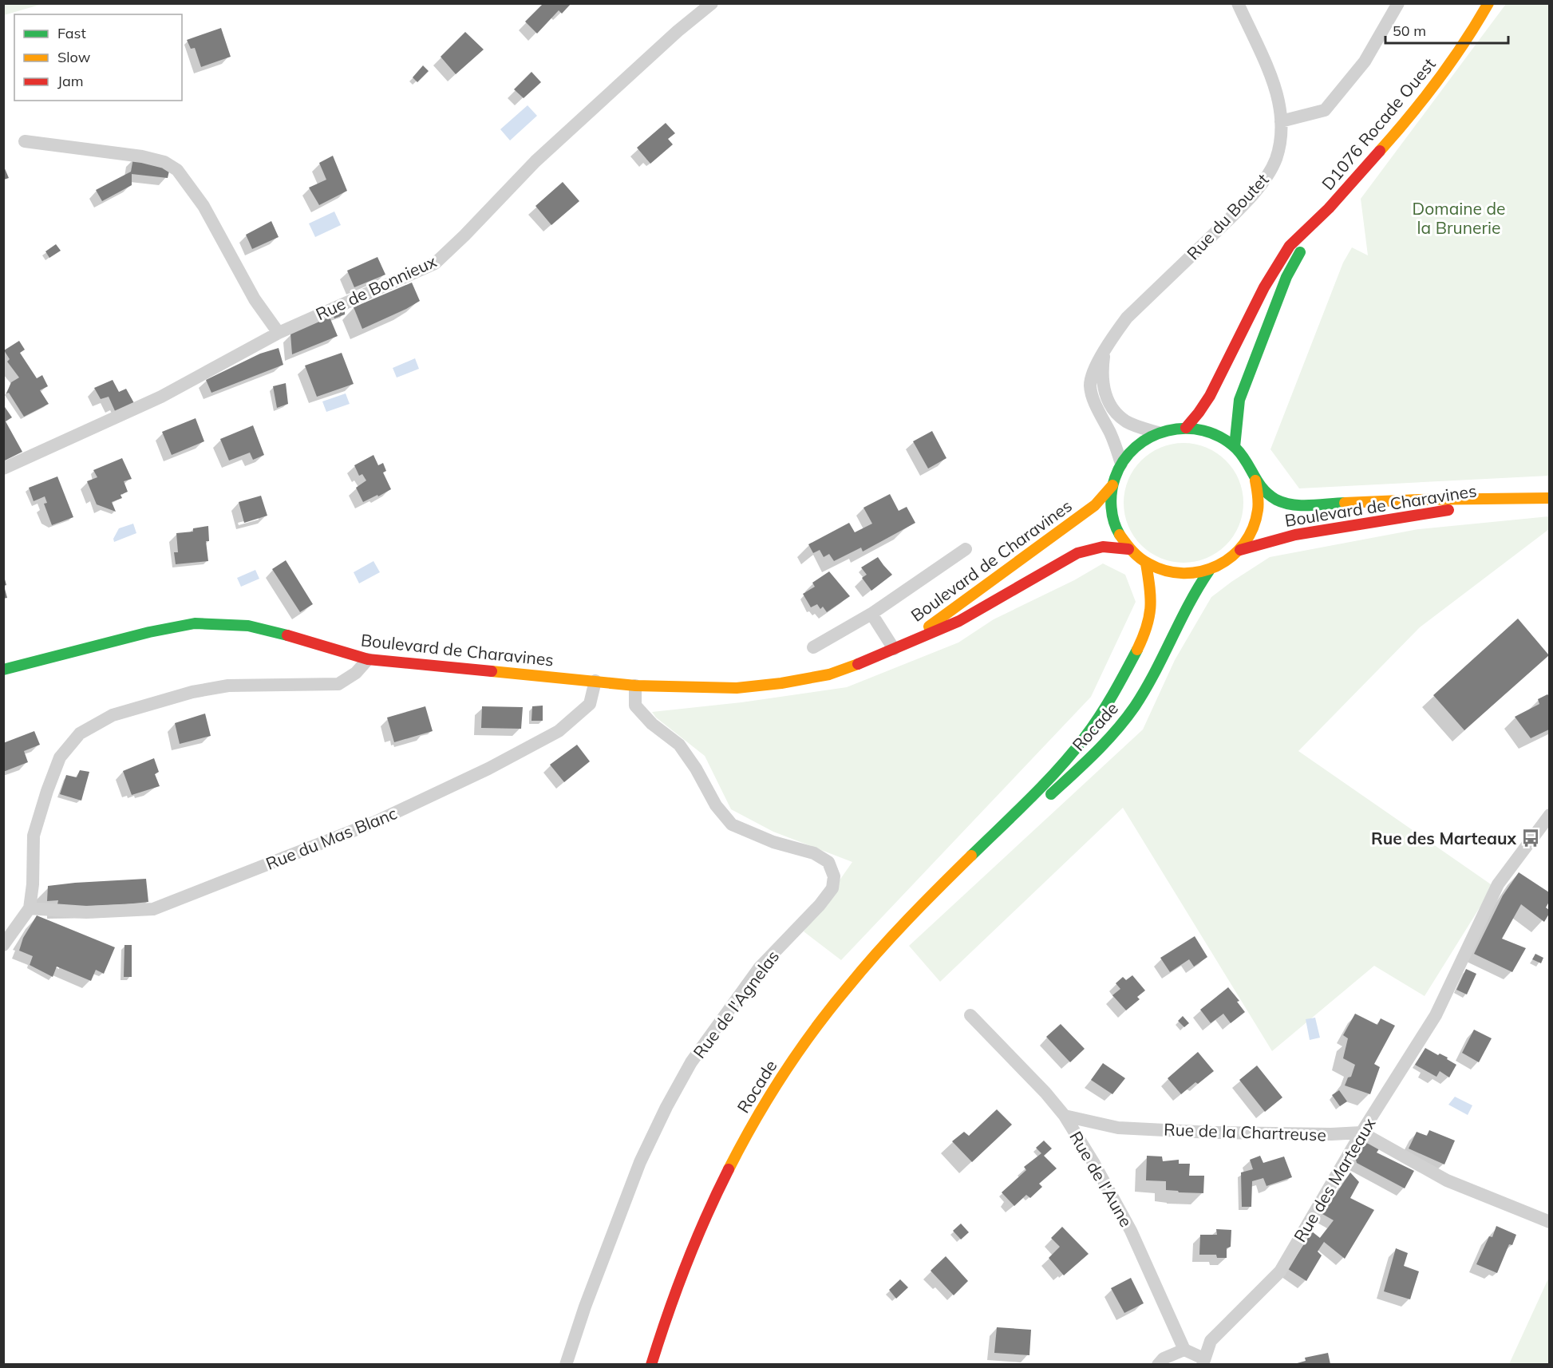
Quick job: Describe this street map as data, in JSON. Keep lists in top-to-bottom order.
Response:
{
  "streets": {
    "main road": ["D1076 Rocade Ouest", "Boulevard de Charavines", "Rocade"],
    "street": [
      "Rue du Boutet",
      "Rue de Bonnieux",
      "Rue du Mas Blanc",
      "Rue de l'Agnelas",
      "Rue de la Chartreuse",
      "Rue de l'Aune",
      "Rue des Marteaux"
    ]
  },
  "crossings": [
    ["D1076 Rocade Ouest", "Rue du Boutet"],
    ["D1076 Rocade Ouest", "Boulevard de Charavines"],
    ["D1076 Rocade Ouest", "Rocade"],
    ["Rue du Boutet", "Boulevard de Charavines"],
    ["Rue du Boutet", "Rocade"],
    ["Boulevard de Charavines", "Rocade"],
    ["Boulevard de Charavines", "Rue du Mas Blanc"],
    ["Boulevard de Charavines", "Rue de l'Agnelas"],
    ["Rue de la Chartreuse", "Rue de l'Aune"],
    ["Rue de la Chartreuse", "Rue des Marteaux"]
  ],
  "parks": ["Domaine de la Brunerie"],
  "places": {
    "bus stop": ["Rue des Marteaux"]
  },
  "legend": ["Fast", "Slow", "Jam"],
  "scale_bar": "50 m"
}
